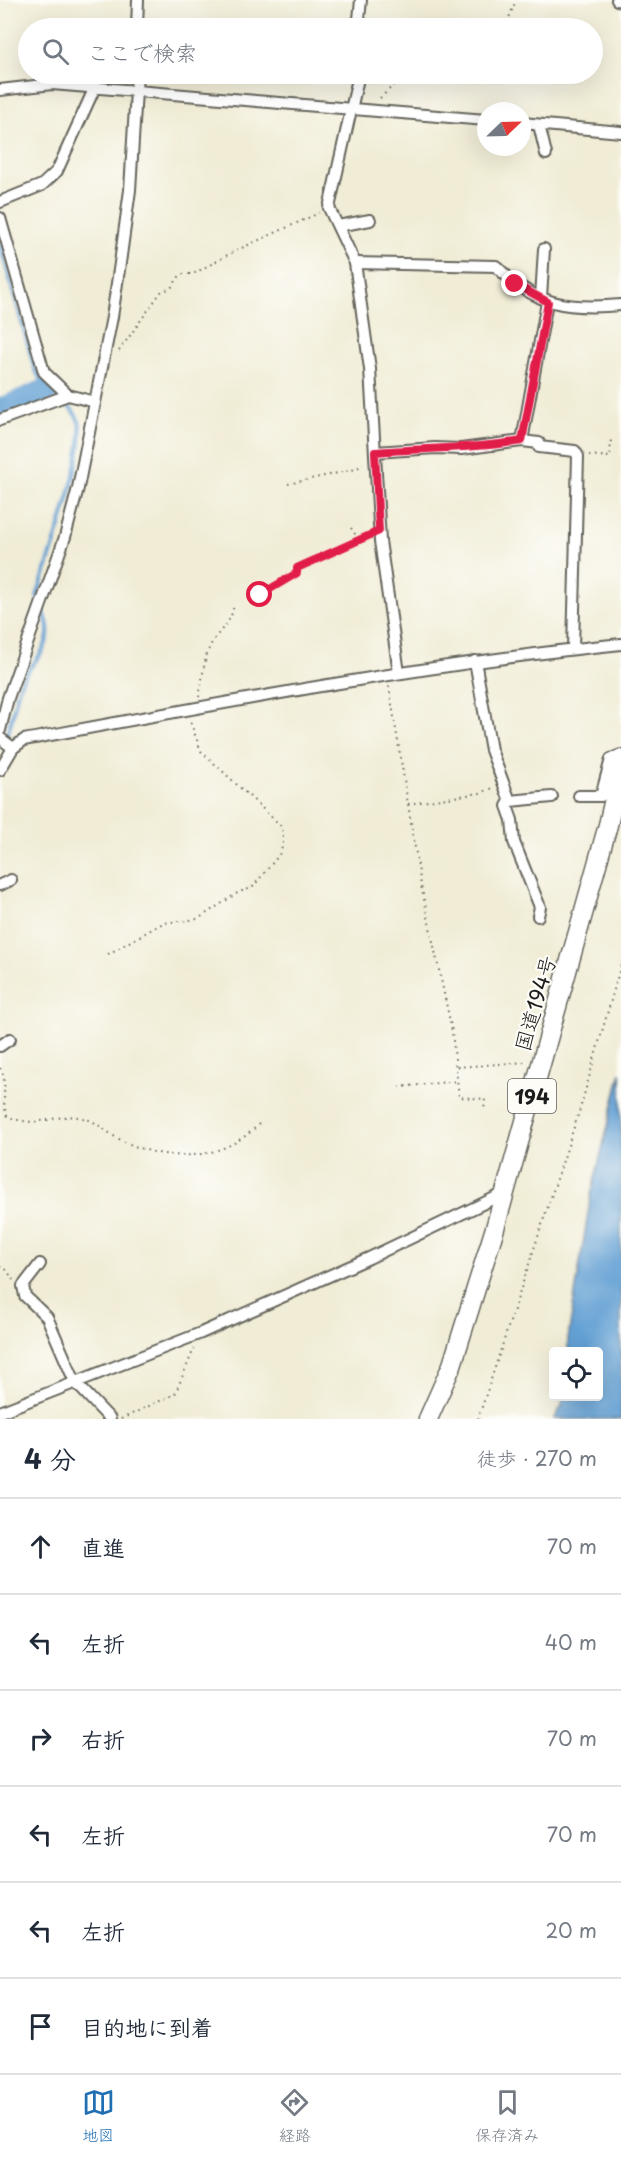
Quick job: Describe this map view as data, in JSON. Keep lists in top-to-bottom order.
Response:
{
  "streets": {
    "highway": ["国道194号", "194"]
  },
  "north": "top right",
  "page": {
    "search": "ここで検索",
    "heading": ["4 分", "徒歩 · 270 m"],
    "list": [
      ["直進", "70 m"],
      ["左折", "40 m"],
      ["右折", "70 m"],
      ["左折", "70 m"],
      ["左折", "20 m"],
      "目的地に到着"
    ],
    "nav": ["地図", "経路", "保存済み"]
  }
}
